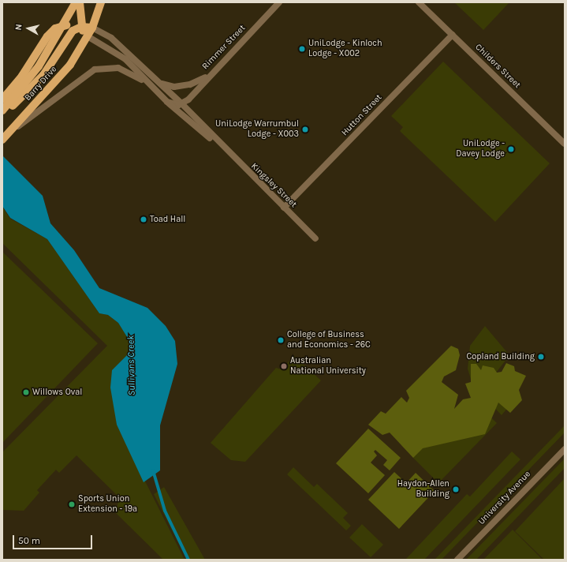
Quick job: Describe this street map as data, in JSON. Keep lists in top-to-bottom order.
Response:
{
  "streets": {
    "main road": ["Barry Drive"],
    "street": [
      "Rimmer Street",
      "Childers Street",
      "Hutton Street",
      "Kingsley Street",
      "University Avenue"
    ]
  },
  "crossings": [
    ["Rimmer Street", "Kingsley Street"],
    ["Childers Street", "Hutton Street"],
    ["Barry Drive", "Kingsley Street"],
    ["Hutton Street", "Kingsley Street"]
  ],
  "water": ["Sullivans Creek"],
  "places": [
    "UniLodge - Kinloch Lodge - X002",
    "UniLodge Warrumbul Lodge - X003",
    "UniLodge - Davey Lodge",
    "Toad Hall",
    "College of Business and Economics - 26C",
    "Copland Building",
    "Australian National University",
    "Willows Oval",
    "Haydon-Allen Building",
    "Sports Union Extension - 19a"
  ],
  "scale_bar": "50 m",
  "north": "left"
}
